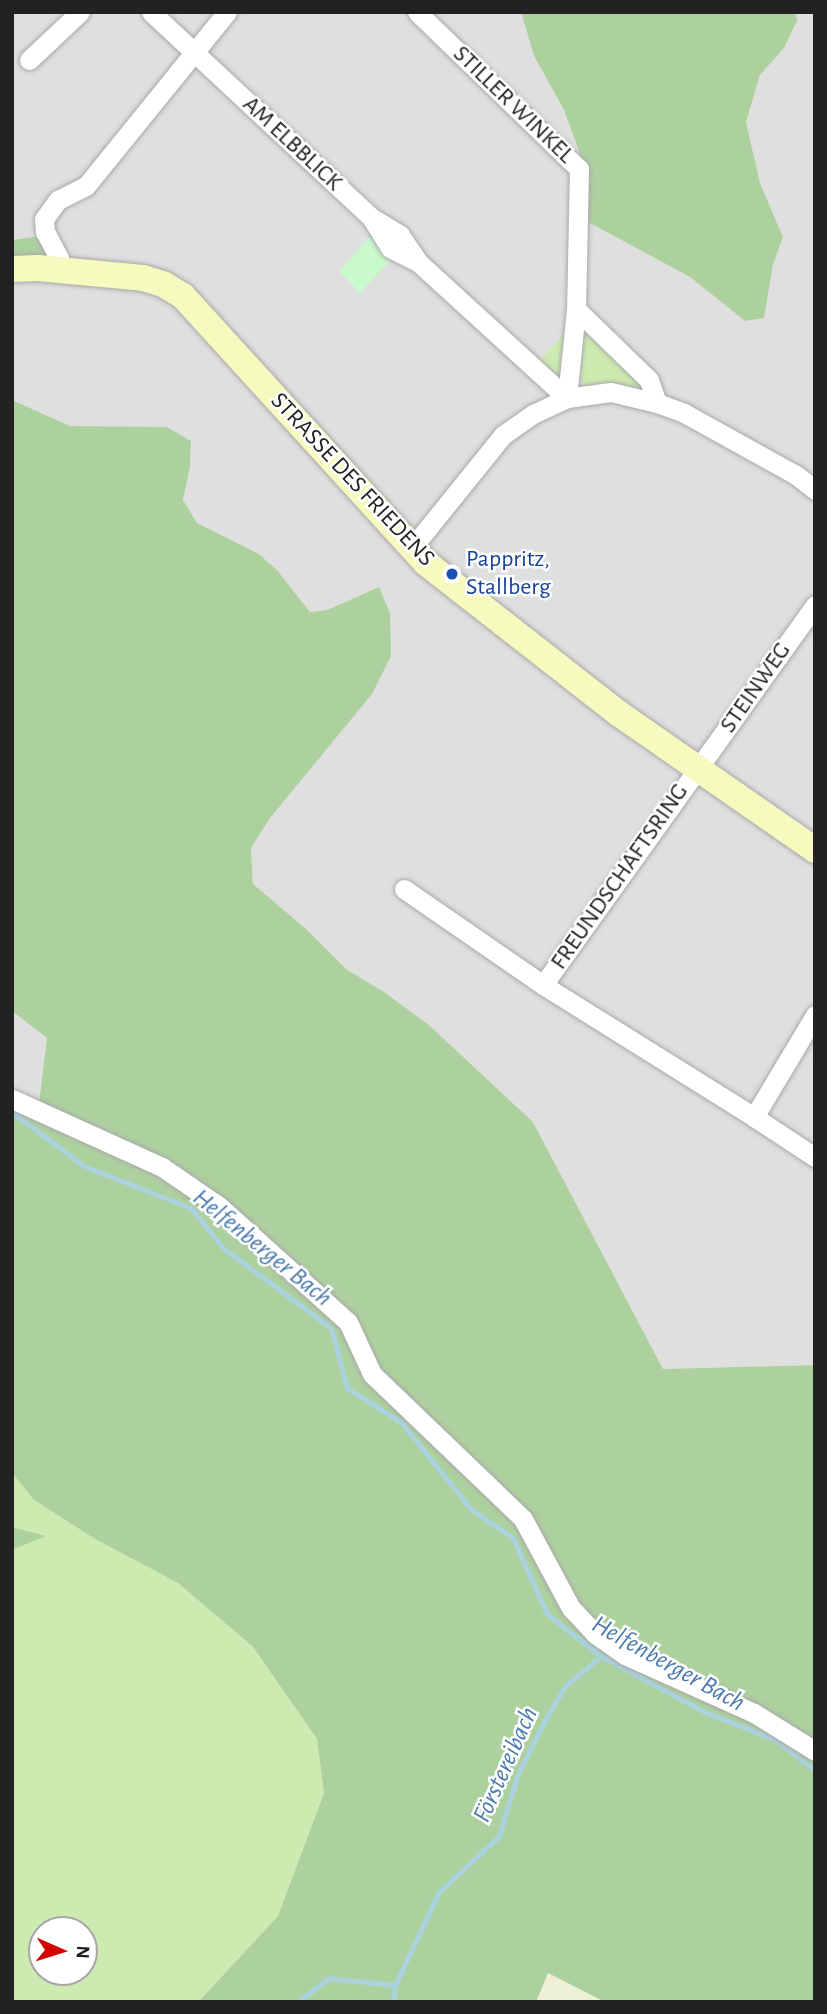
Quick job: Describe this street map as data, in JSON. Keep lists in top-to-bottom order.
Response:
{
  "streets": {
    "street": [
      "STILLER WINKEL",
      "AM ELBBLICK",
      "STRASSE DES FRIEDENS",
      "STEINWEG",
      "FREUNDSCHAFTSRING"
    ]
  },
  "crossings": [
    ["STRASSE DES FRIEDENS", "STEINWEG"],
    ["STRASSE DES FRIEDENS", "FREUNDSCHAFTSRING"],
    ["STEINWEG", "FREUNDSCHAFTSRING"]
  ],
  "water": ["Helfenberger Bach", "Förstereibach"],
  "places": ["Pappritz, Stallberg"],
  "north": "right"
}
